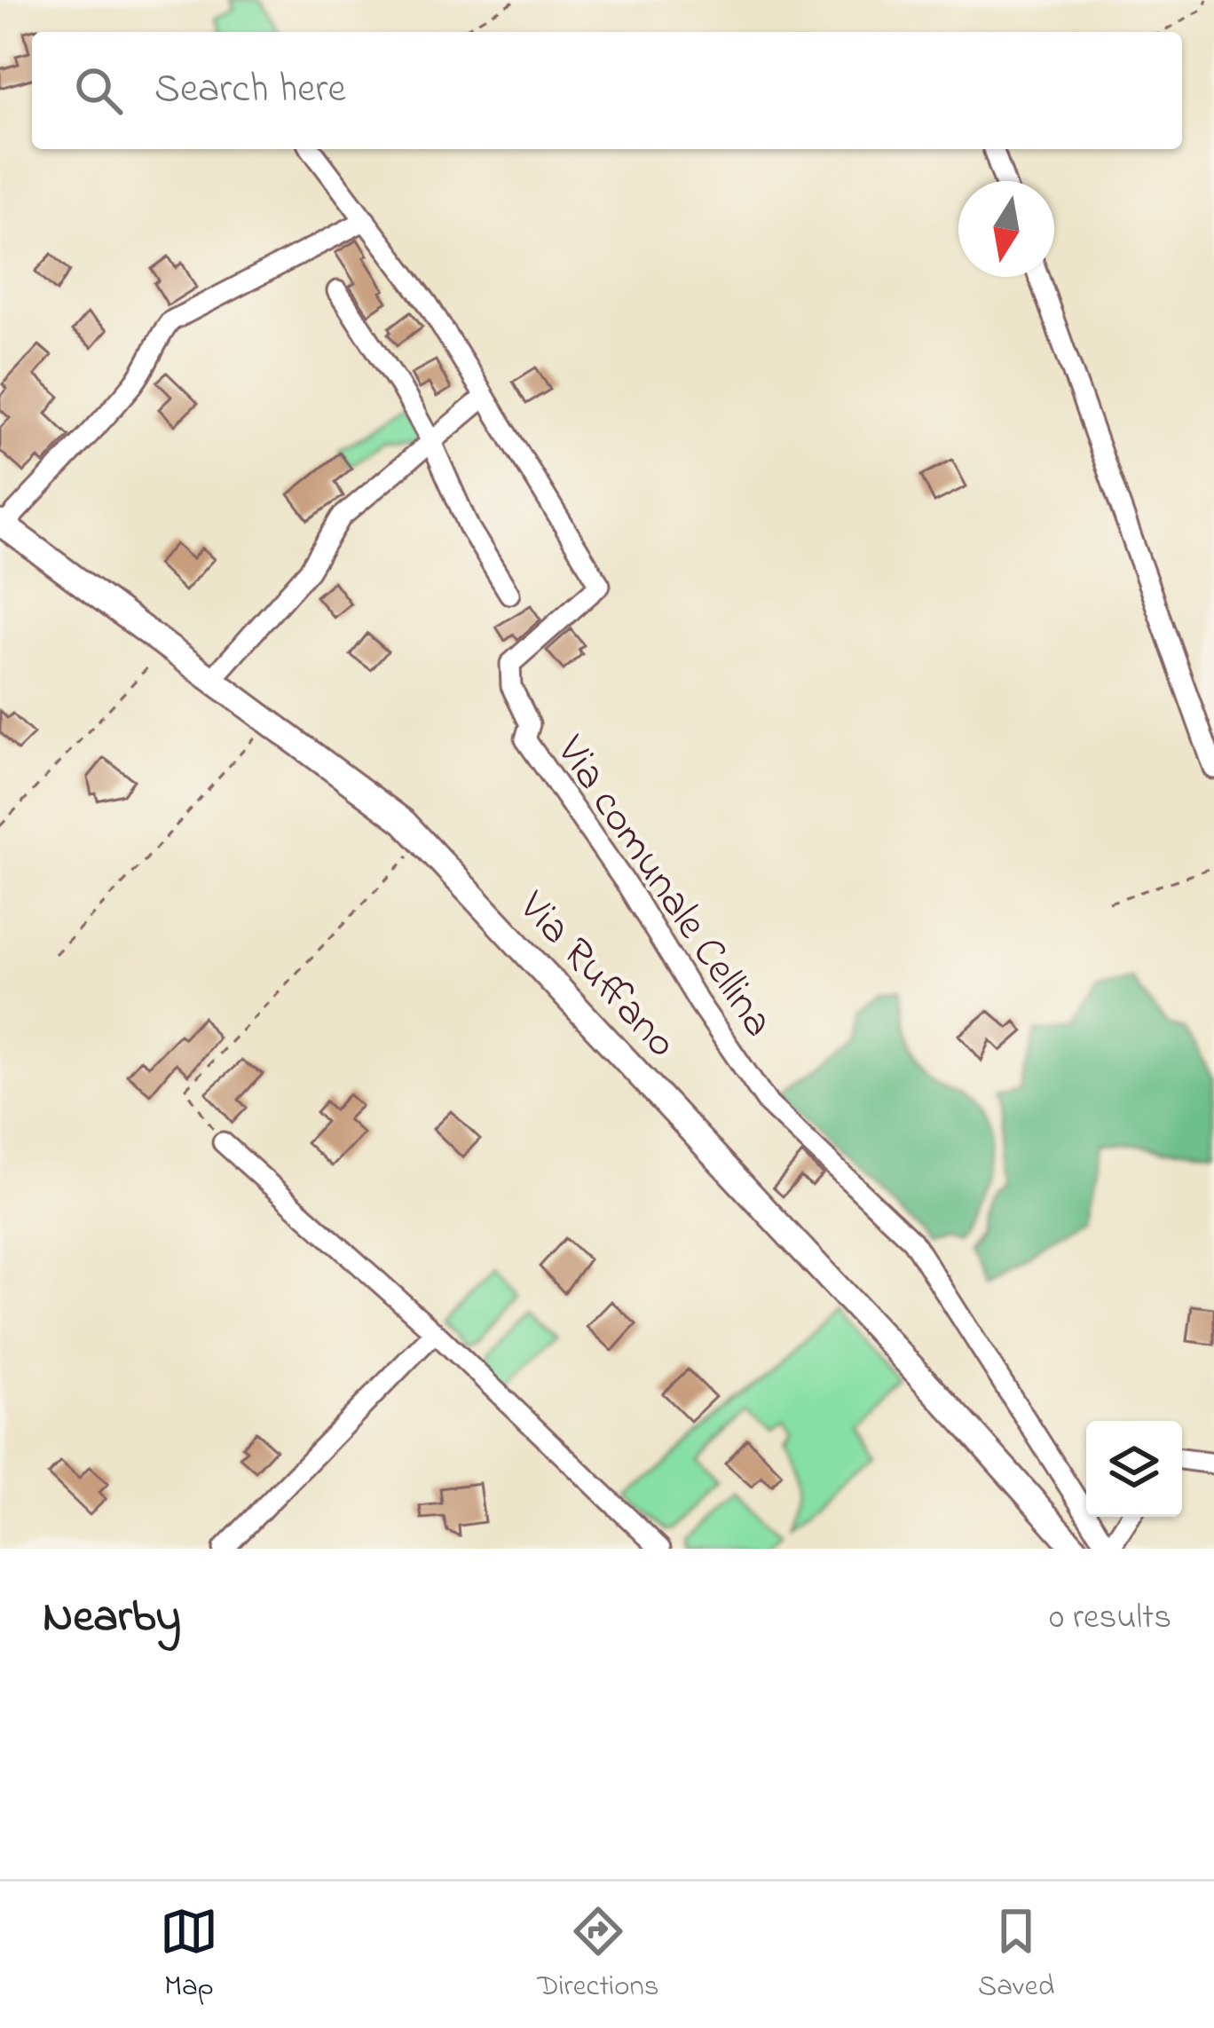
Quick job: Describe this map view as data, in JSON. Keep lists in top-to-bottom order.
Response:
{
  "streets": {
    "street": ["Via comunale Cellina", "Via Ruffano"]
  },
  "north": "bottom",
  "page": {
    "search": "Search here",
    "heading": ["Nearby", "0 results"],
    "nav": ["Map", "Directions", "Saved"]
  }
}
